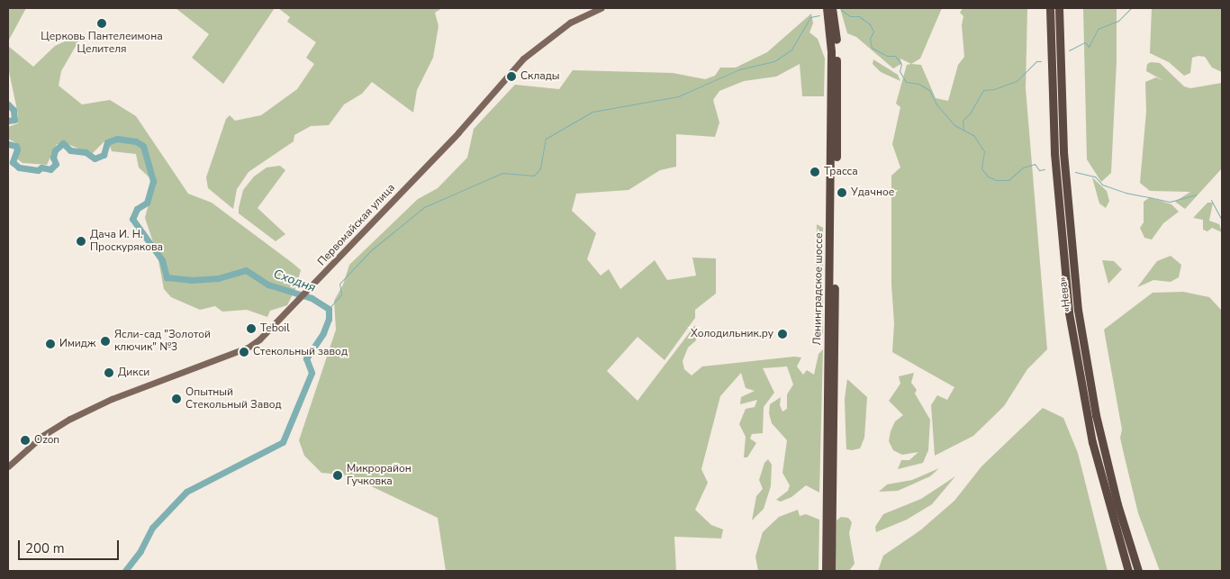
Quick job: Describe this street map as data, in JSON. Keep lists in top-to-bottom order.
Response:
{
  "streets": {
    "highway": ["Ленинградское шоссе", "«Нева»"],
    "main road": ["Первомайская улица"]
  },
  "water": ["Сходня"],
  "places": [
    "Церковь Пантелеимона Целителя",
    "Склады",
    "Трасса",
    "Удачное",
    "Дача И. Н. Проскурякова",
    "Teboil",
    "Холодильник.ру",
    "Ясли-сад \"Золотой ключик\" №3",
    "Имидж",
    "Стекольный завод",
    "Дикси",
    "Опытный Стекольный Завод",
    "Ozon",
    "Микрорайон Гучковка"
  ],
  "scale_bar": "200 m"
}
